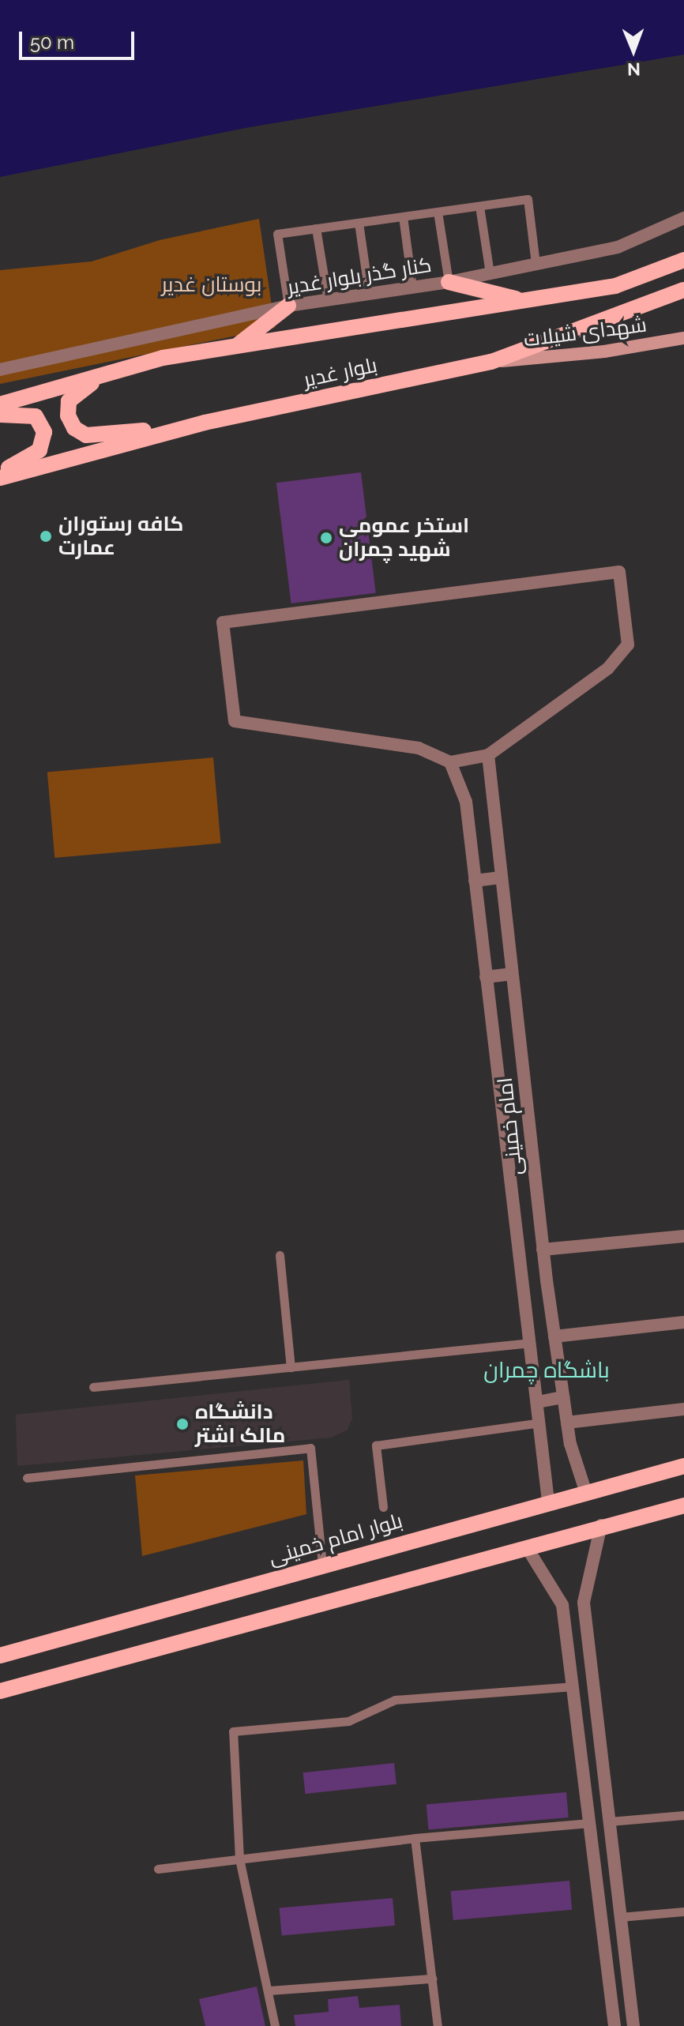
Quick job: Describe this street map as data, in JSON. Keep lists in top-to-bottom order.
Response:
{
  "streets": {
    "main road": ["شهدای شیلات", "بلوار غدیر", "بلوار امام خمینی"],
    "street": ["کنار گذر بلوار غدیر", "امام خمینی"]
  },
  "crossings": [
    ["شهدای شیلات", "بلوار غدیر"],
    ["امام خمینی", "بلوار امام خمینی"]
  ],
  "districts": ["باشگاه چمران"],
  "parks": ["بوستان غدیر"],
  "places": ["کافه رستوران عمارت", "استخر عمومی شهید چمران", "دانشگاه مالک اشتر"],
  "scale_bar": "50 m",
  "north": "bottom"
}
